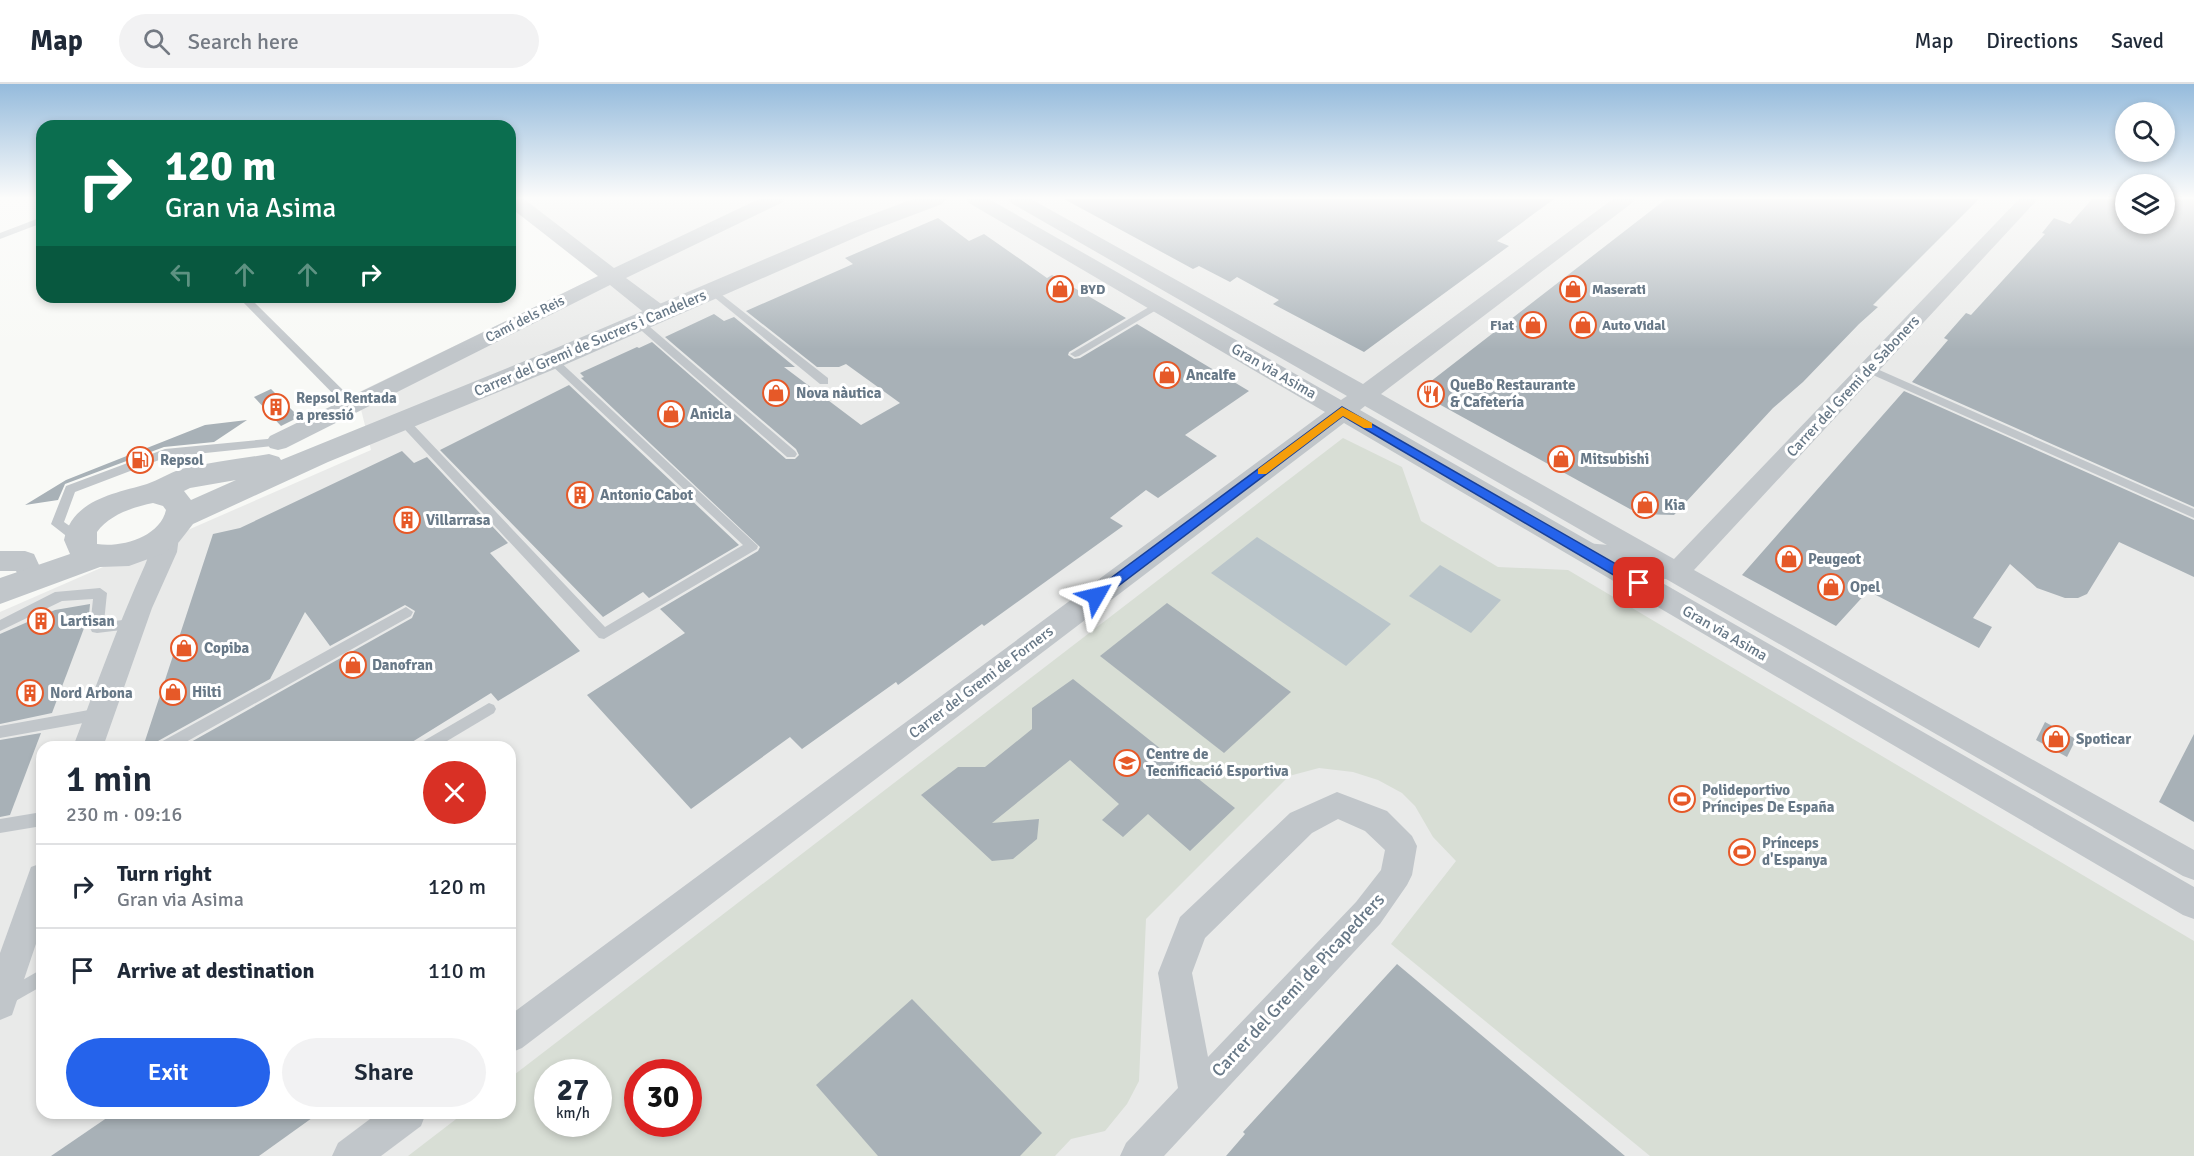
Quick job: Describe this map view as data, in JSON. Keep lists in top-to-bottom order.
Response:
{
  "streets": {
    "street": [
      "Camí dels Reis",
      "Carrer del Gremi de Sucrers i Candelers",
      "Gran via Asima",
      "Carrer del Gremi de Saboners",
      "Carrer del Gremi de Forners",
      "Carrer del Gremi de Picapedrers"
    ]
  },
  "crossings": [
    ["Gran via Asima", "Carrer del Gremi de Saboners"],
    ["Gran via Asima", "Carrer del Gremi de Forners"]
  ],
  "places": {
    "shop": [
      "BYD",
      "Maserati",
      "Fiat",
      "Auto Vidal",
      "Ancalfe",
      "Nova nàutica",
      "Anicla",
      "Mitsubishi",
      "Kia",
      "Peugeot",
      "Opel",
      "Copiba",
      "Danofran",
      "Hilti",
      "Spoticar"
    ],
    "restaurant": ["QueBo Restaurante & Cafetería"],
    "building": [
      "Repsol Rentada a pressió",
      "Antonio Cabot",
      "Villarrasa",
      "Lartisan",
      "Nord Arbona"
    ],
    "fuel station": ["Repsol"],
    "school or university": ["Centre de Tecnificació Esportiva"],
    "sports": ["Polideportivo Príncipes De España", "Prínceps d'Espanya"]
  },
  "page": {
    "header": "Map",
    "search": "Search here",
    "nav": ["Map", "Directions", "Saved"],
    "turn": ["120 m", "Gran via Asima"],
    "heading": ["1 min", "230 m · 09:16"],
    "list": [
      {
        "name": "Turn right",
        "note": "Gran via Asima",
        "value": "120 m"
      },
      {
        "name": "Arrive at destination",
        "value": "110 m"
      }
    ],
    "buttons": ["Exit", "Share"],
    "speed": "27 km/h",
    "limit": "30"
  }
}
